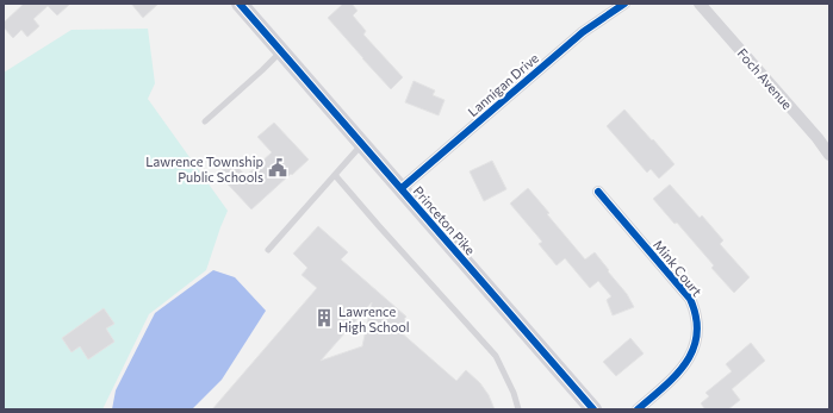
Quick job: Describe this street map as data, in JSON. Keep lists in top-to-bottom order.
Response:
{
  "streets": {
    "main road": ["Princeton Pike"],
    "street": ["Foch Avenue", "Lannigan Drive", "Mink Court"]
  },
  "crossings": [
    ["Lannigan Drive", "Princeton Pike"]
  ],
  "places": {
    "public building": ["Lawrence Township Public Schools"],
    "building": ["Lawrence High School"]
  }
}
